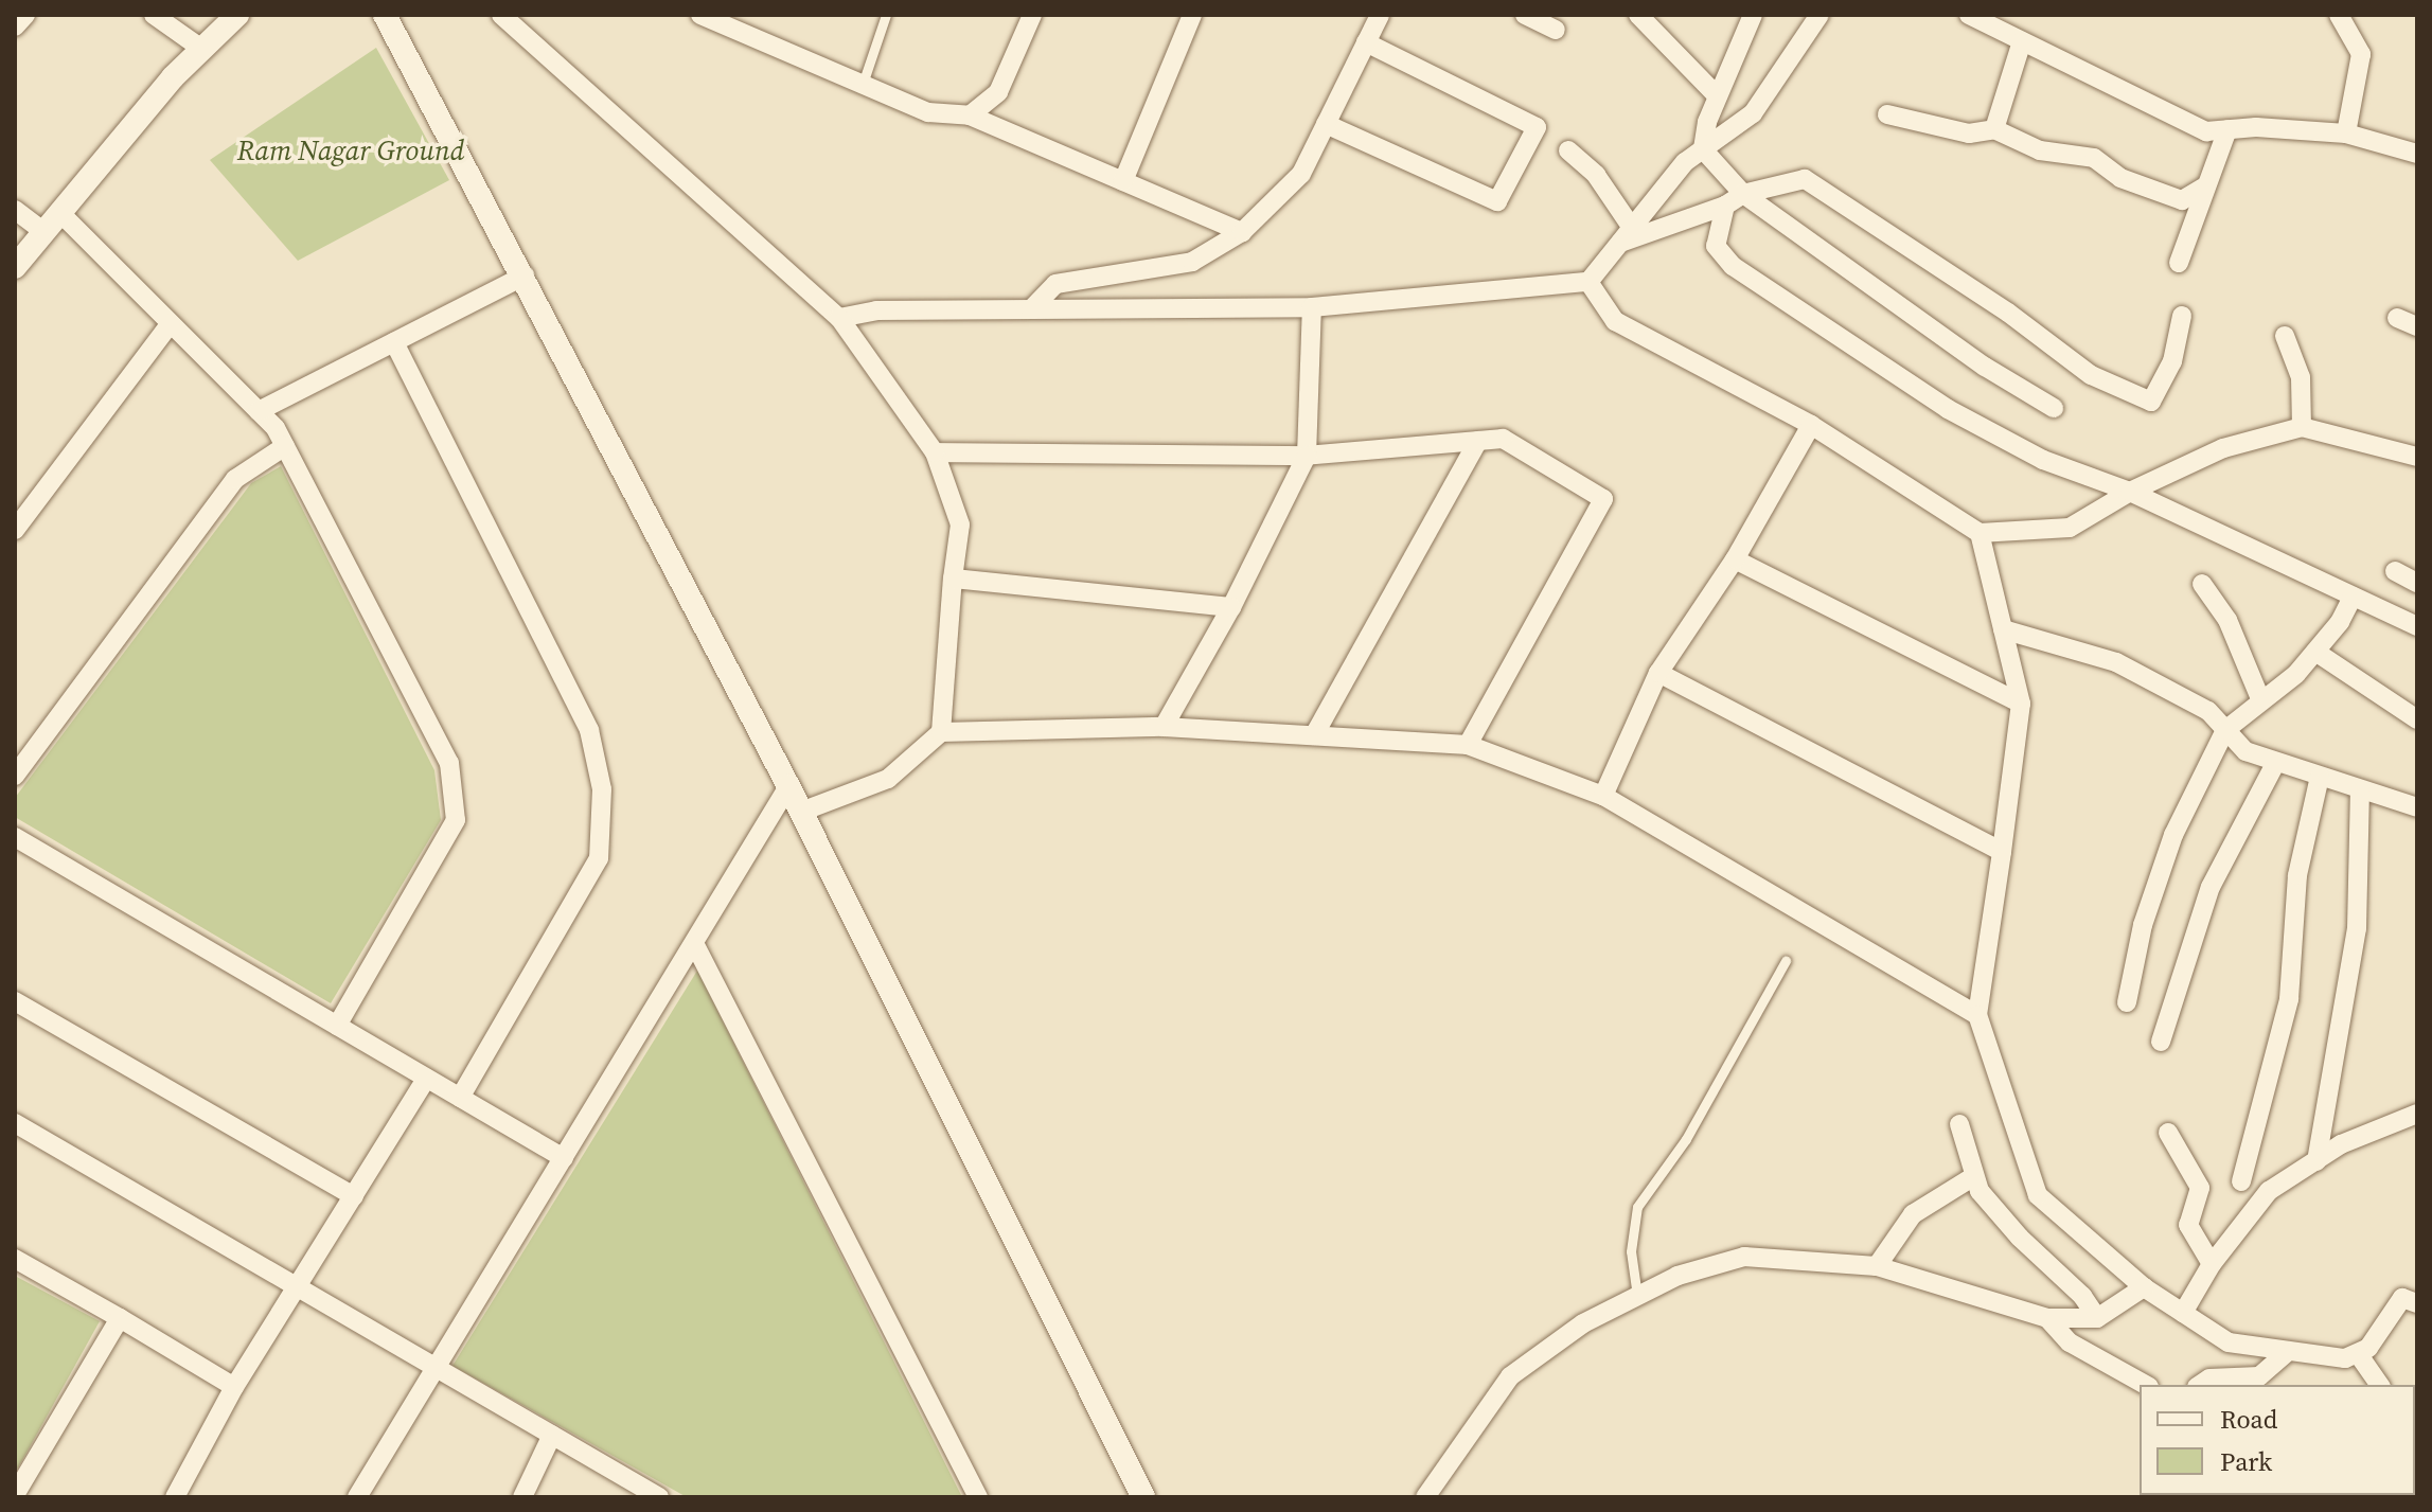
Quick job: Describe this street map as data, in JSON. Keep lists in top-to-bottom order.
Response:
{
  "parks": ["Ram Nagar Ground"],
  "legend": ["Road", "Park"]
}
